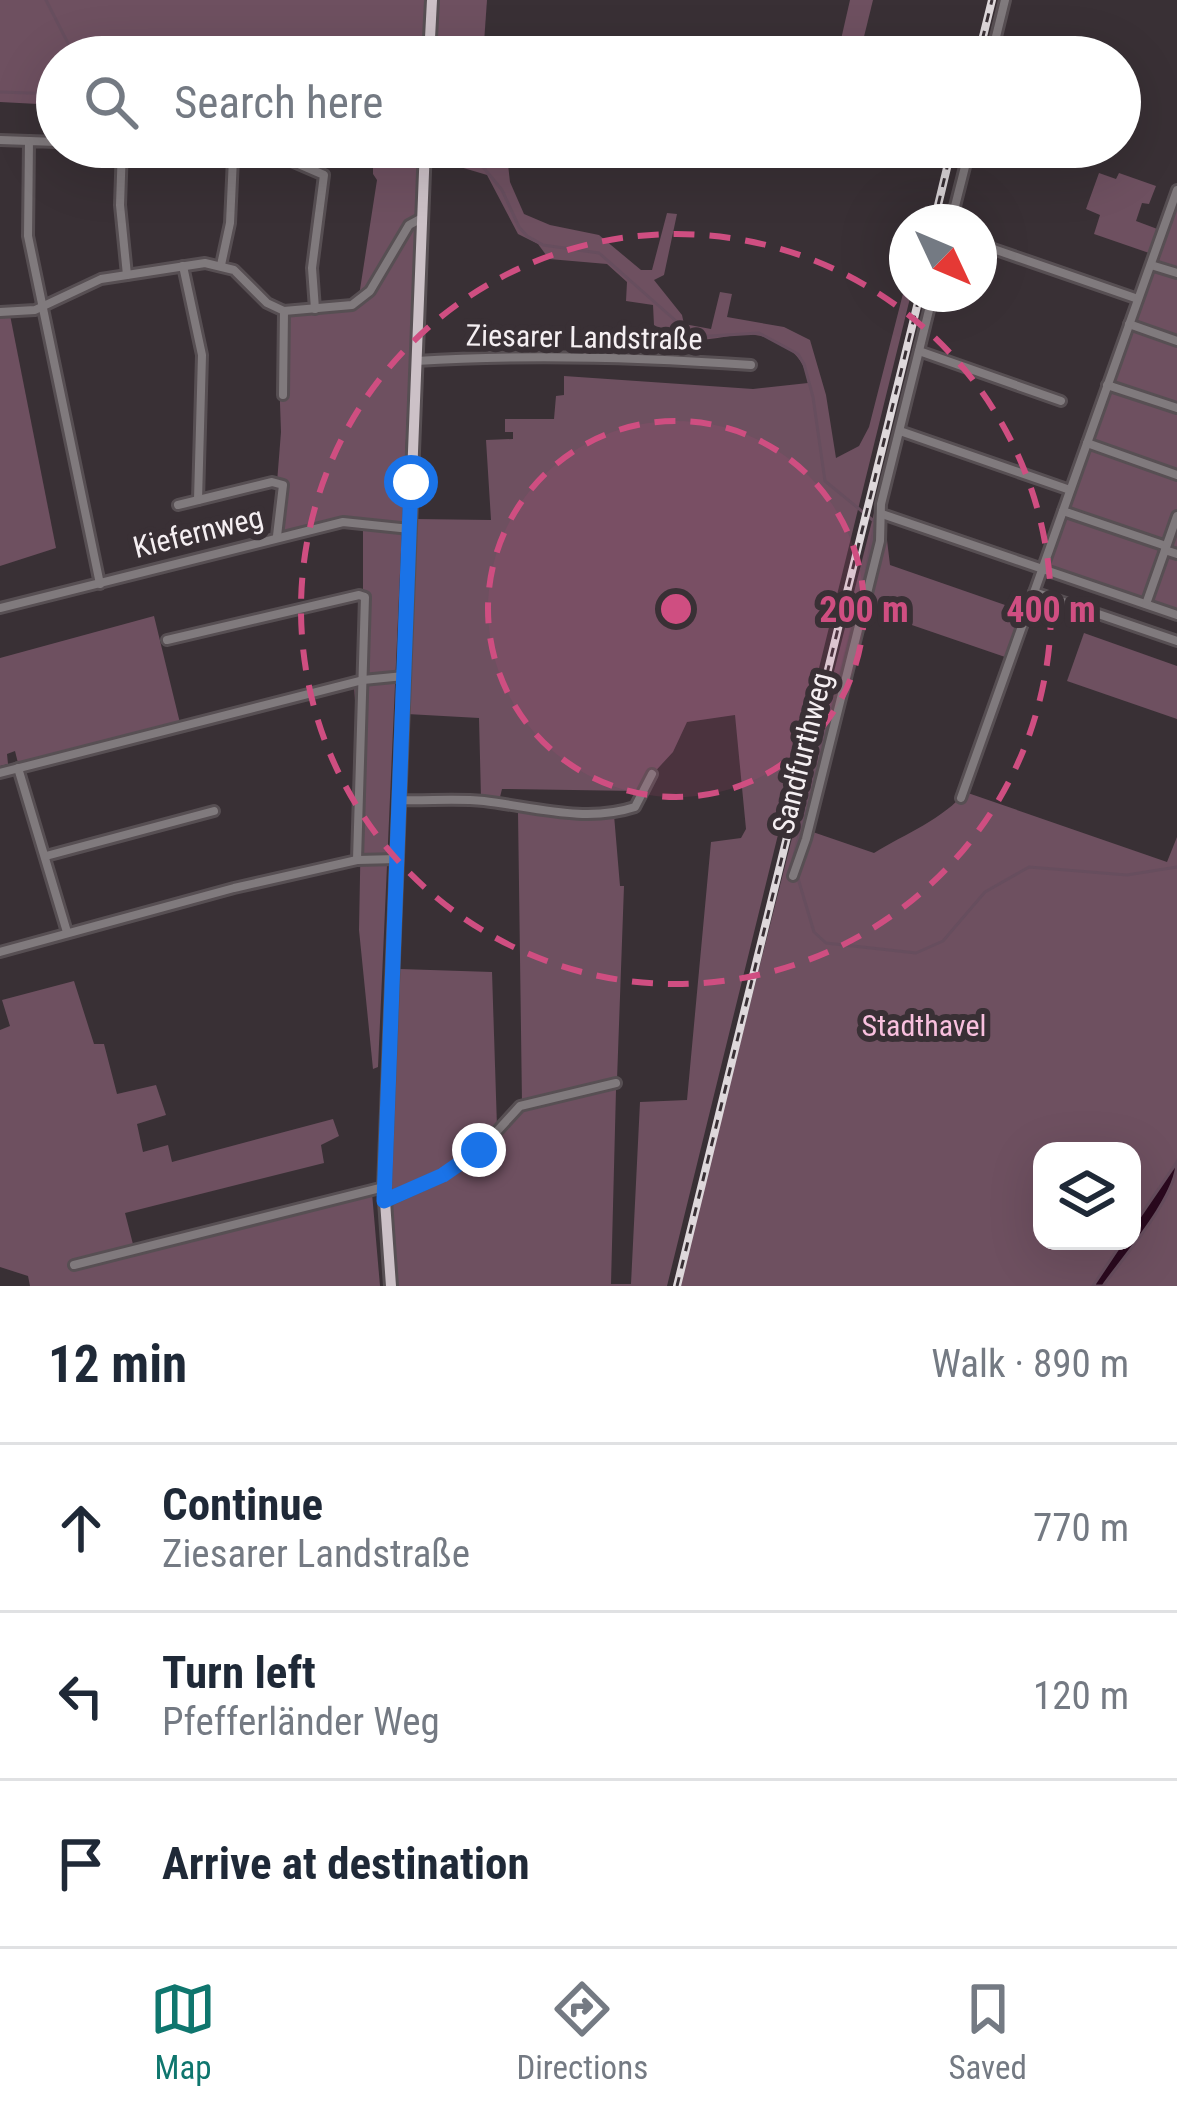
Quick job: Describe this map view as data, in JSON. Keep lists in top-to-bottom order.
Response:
{
  "streets": {
    "street": ["Ziesarer Landstraße", "Kiefernweg", "Sandfurthweg"]
  },
  "parks": ["Stadthavel"],
  "north": "bottom right",
  "page": {
    "search": "Search here",
    "heading": ["12 min", "Walk · 890 m"],
    "list": [
      ["Continue", "Ziesarer Landstraße", "770 m"],
      ["Turn left", "Pfefferländer Weg", "120 m"],
      "Arrive at destination"
    ],
    "nav": ["Map", "Directions", "Saved"]
  },
  "rings": ["200 m", "400 m"]
}
